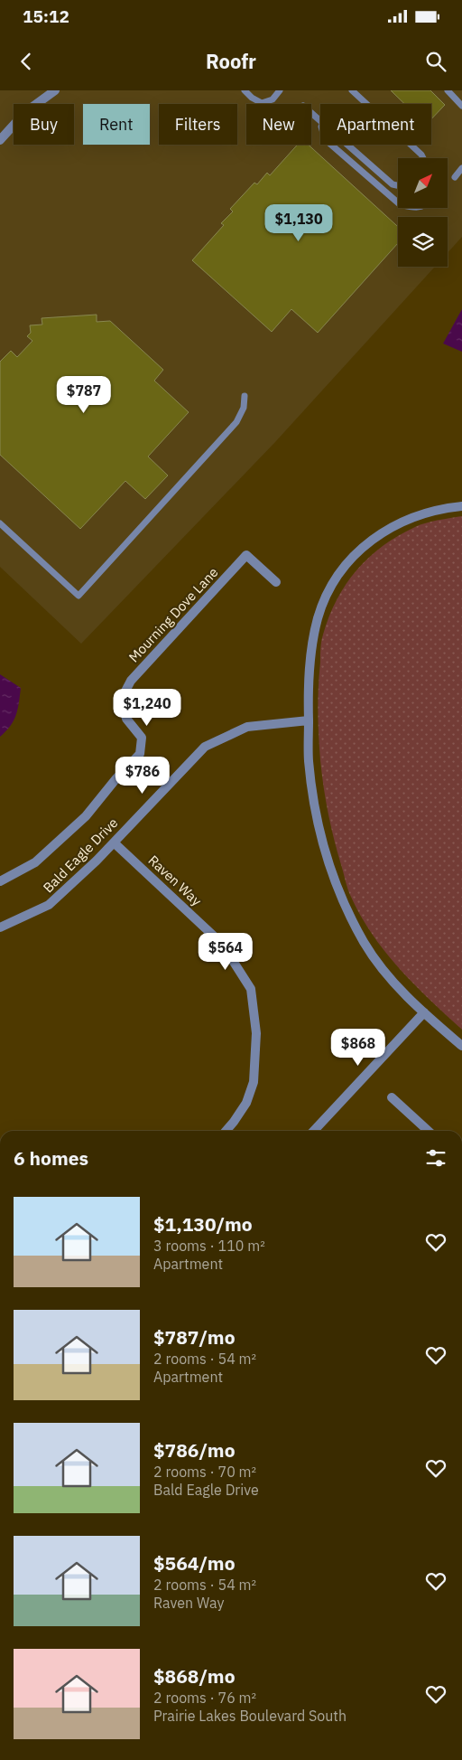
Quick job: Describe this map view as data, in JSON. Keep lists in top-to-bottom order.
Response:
{
  "streets": {
    "street": ["Mourning Dove Lane", "Bald Eagle Drive", "Raven Way"]
  },
  "crossings": [
    ["Bald Eagle Drive", "Raven Way"]
  ],
  "north": "top right",
  "page": {
    "status": "15:12",
    "header": "Roofr",
    "chip": [
      "Buy",
      "Rent",
      "Filters",
      "New",
      "Apartment"
    ],
    "price": [
      "$1,130",
      "$787",
      "$1,240",
      "$786",
      "$564",
      "$868"
    ],
    "heading": "6 homes",
    "list": [
      {
        "name": "$1,130/mo",
        "note": "3 rooms · 110 m² · Apartment"
      },
      {
        "name": "$787/mo",
        "note": "2 rooms · 54 m² · Apartment"
      },
      {
        "name": "$786/mo",
        "note": "2 rooms · 70 m² · Bald Eagle Drive"
      },
      {
        "name": "$564/mo",
        "note": "2 rooms · 54 m² · Raven Way"
      },
      {
        "name": "$868/mo",
        "note": "2 rooms · 76 m² · Prairie Lakes Boulevard South"
      }
    ]
  }
}
